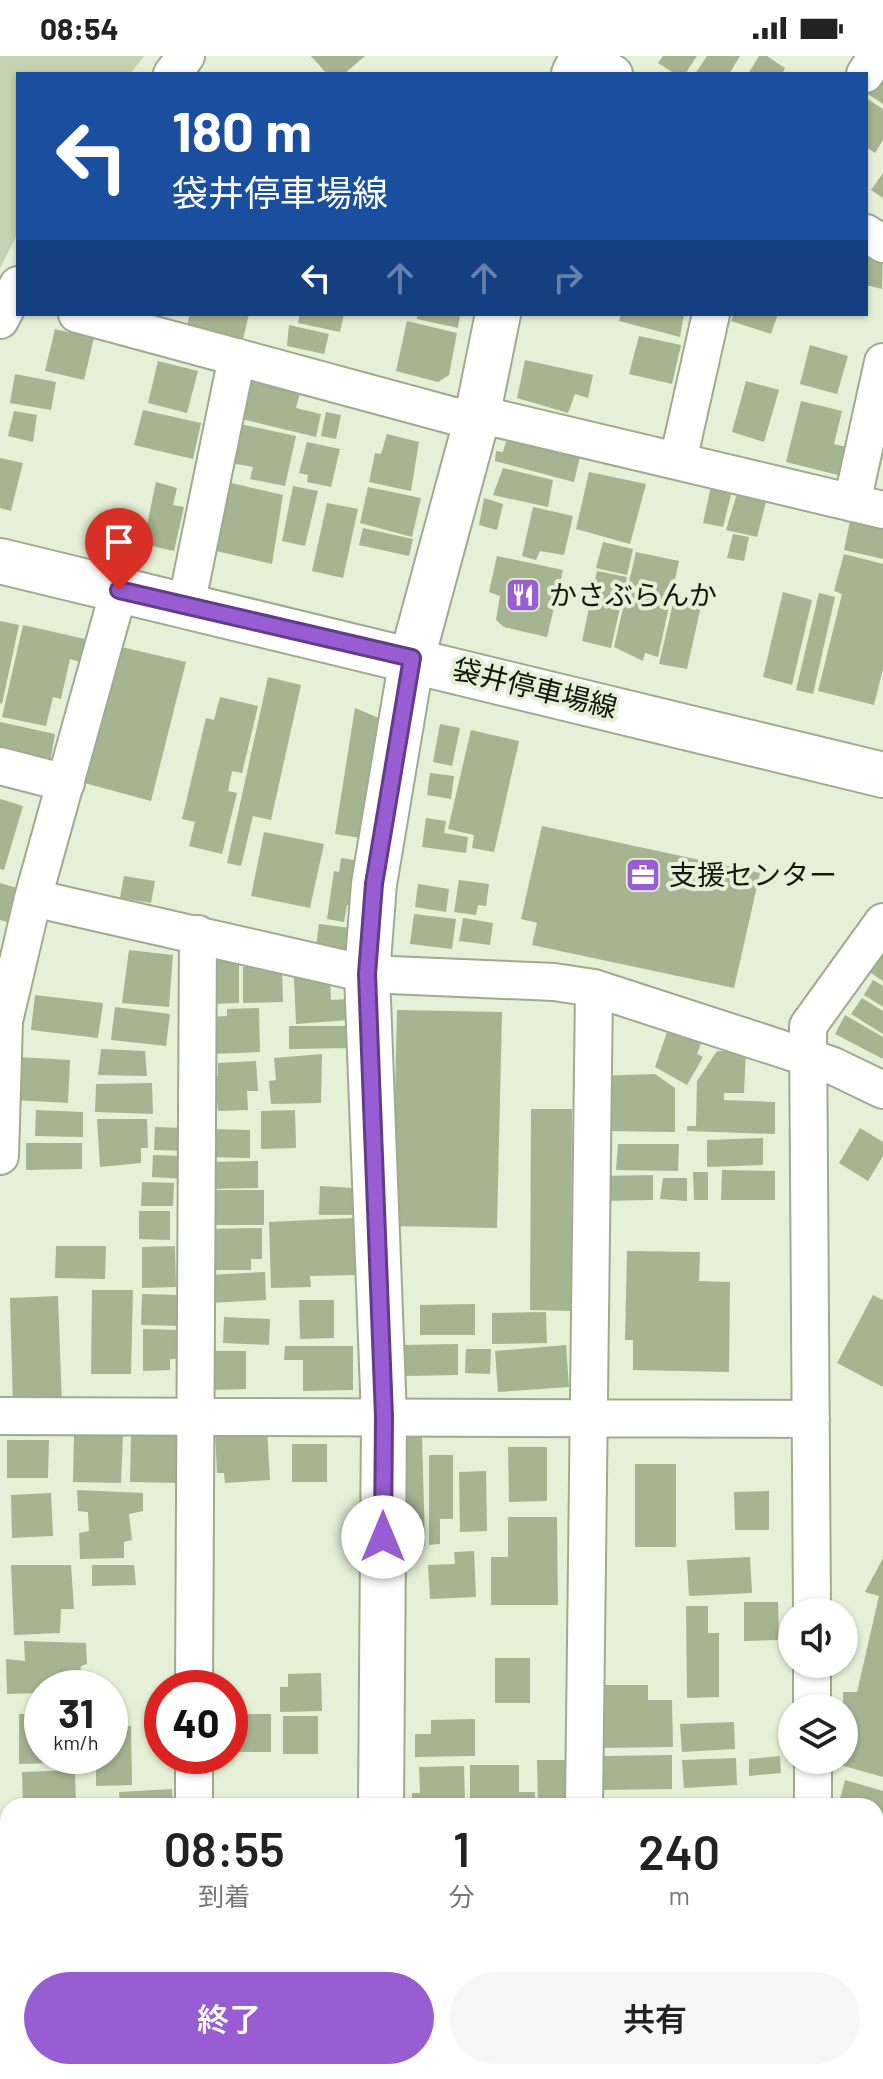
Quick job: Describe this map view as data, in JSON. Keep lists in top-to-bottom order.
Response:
{
  "streets": {
    "street": ["袋井停車場線"]
  },
  "places": {
    "restaurant": ["かさぶらんか"],
    "office": ["支援センター"]
  },
  "page": {
    "status": "08:54",
    "turn": ["180 m", "袋井停車場線"],
    "speed": "31 km/h",
    "limit": "40",
    "eta": [
      "08:55",
      "到着",
      "1",
      "分",
      "240",
      "m"
    ],
    "buttons": ["終了", "共有"]
  }
}
